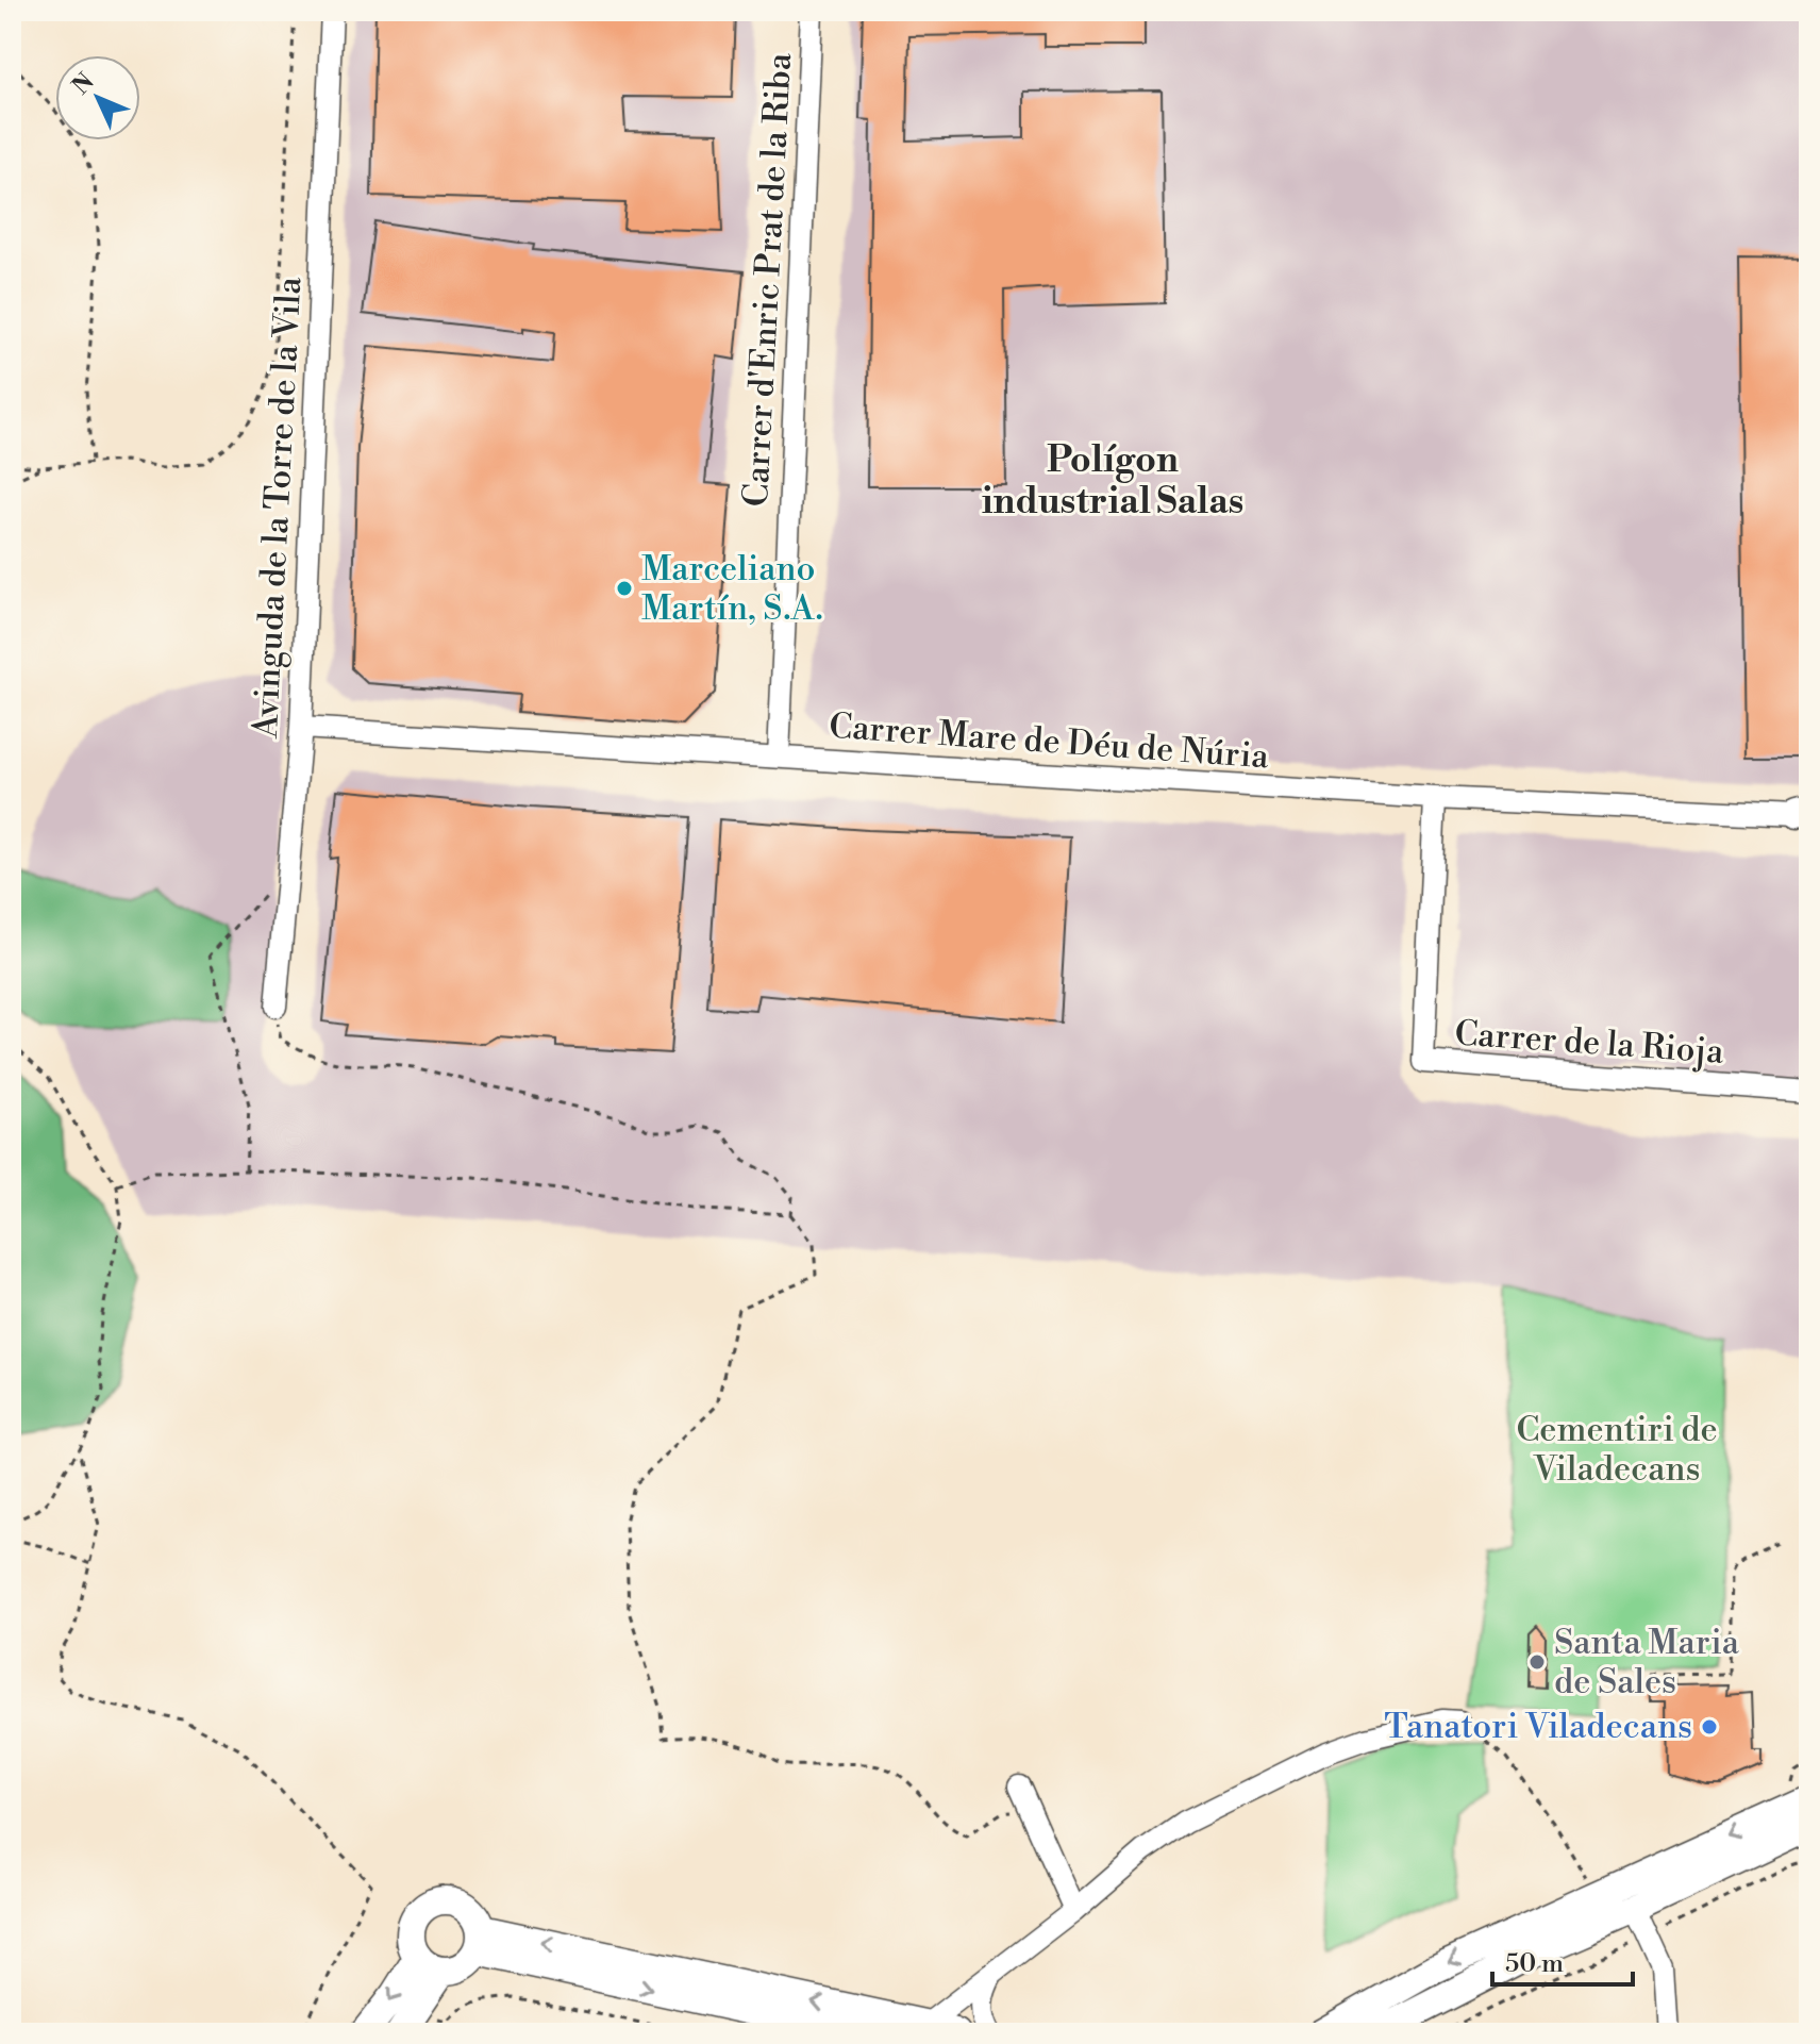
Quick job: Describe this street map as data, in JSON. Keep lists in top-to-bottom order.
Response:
{
  "streets": {
    "street": [
      "Carrer d'Enric Prat de la Riba",
      "Avinguda de la Torre de la Vila",
      "Carrer Mare de Déu de Núria",
      "Carrer de la Rioja"
    ]
  },
  "crossings": [
    ["Carrer d'Enric Prat de la Riba", "Carrer Mare de Déu de Núria"],
    ["Avinguda de la Torre de la Vila", "Carrer Mare de Déu de Núria"],
    ["Carrer Mare de Déu de Núria", "Carrer de la Rioja"]
  ],
  "districts": ["Polígon industrial Salas"],
  "parks": ["Cementiri de Viladecans"],
  "places": ["Marceliano Martín, S.A.", "Santa Maria de Sales", "Tanatori Viladecans"],
  "scale_bar": "50 m",
  "north": "top left"
}
